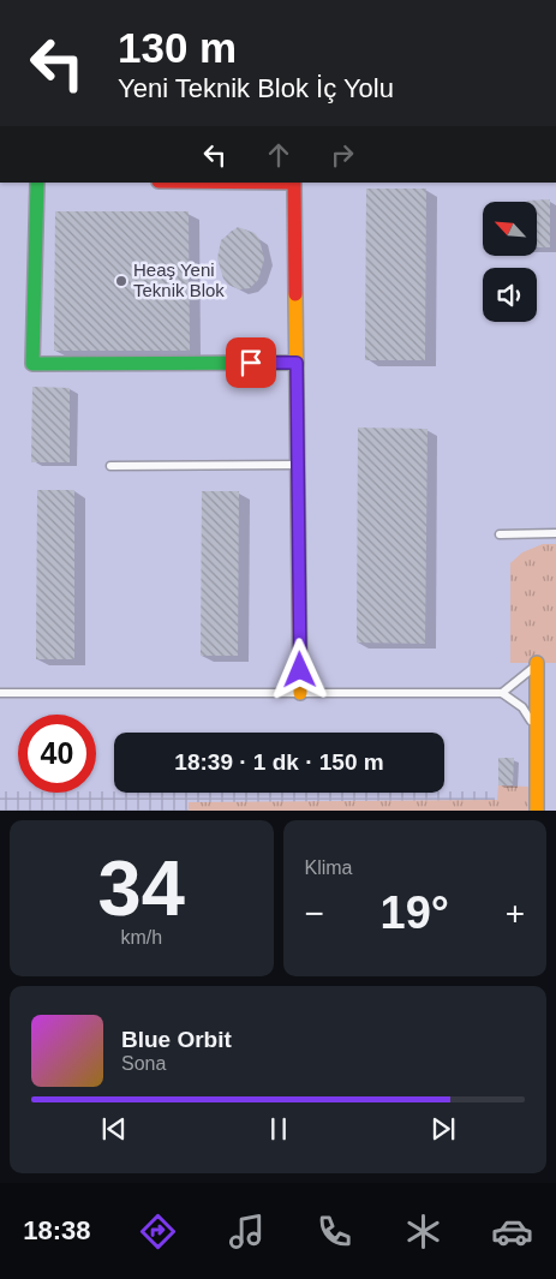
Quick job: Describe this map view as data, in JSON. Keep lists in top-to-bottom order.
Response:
{
  "places": ["Heaş Yeni Teknik Blok"],
  "north": "top left",
  "page": {
    "turn": ["130 m", "Yeni Teknik Blok İç Yolu"],
    "limit": "40",
    "trip": "18:39 · 1 dk · 150 m",
    "tile": [
      ["34", "km/h"],
      "Klima"
    ],
    "heat": ["−", "19°", "+"],
    "song": ["Blue Orbit", "Sona"],
    "tabs": "18:38"
  }
}
